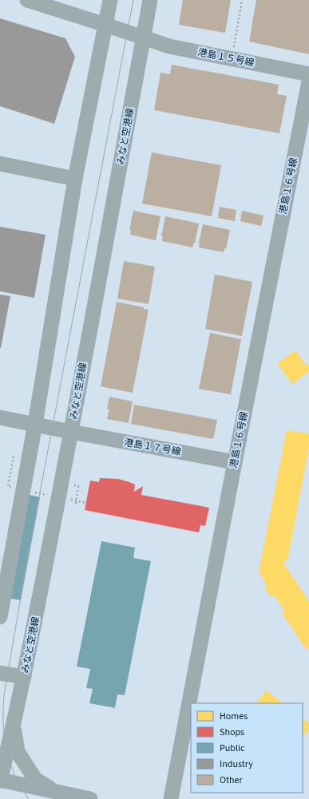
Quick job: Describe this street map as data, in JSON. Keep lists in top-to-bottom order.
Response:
{
  "streets": {
    "street": [
      "港島１５号線",
      "みなと空港線",
      "港島１６号線",
      "港島１７号線"
    ]
  },
  "crossings": [
    ["港島１５号線", "みなと空港線"],
    ["みなと空港線", "港島１７号線"],
    ["港島１６号線", "港島１７号線"]
  ],
  "legend": [
    "Homes",
    "Shops",
    "Public",
    "Industry",
    "Other"
  ]
}
